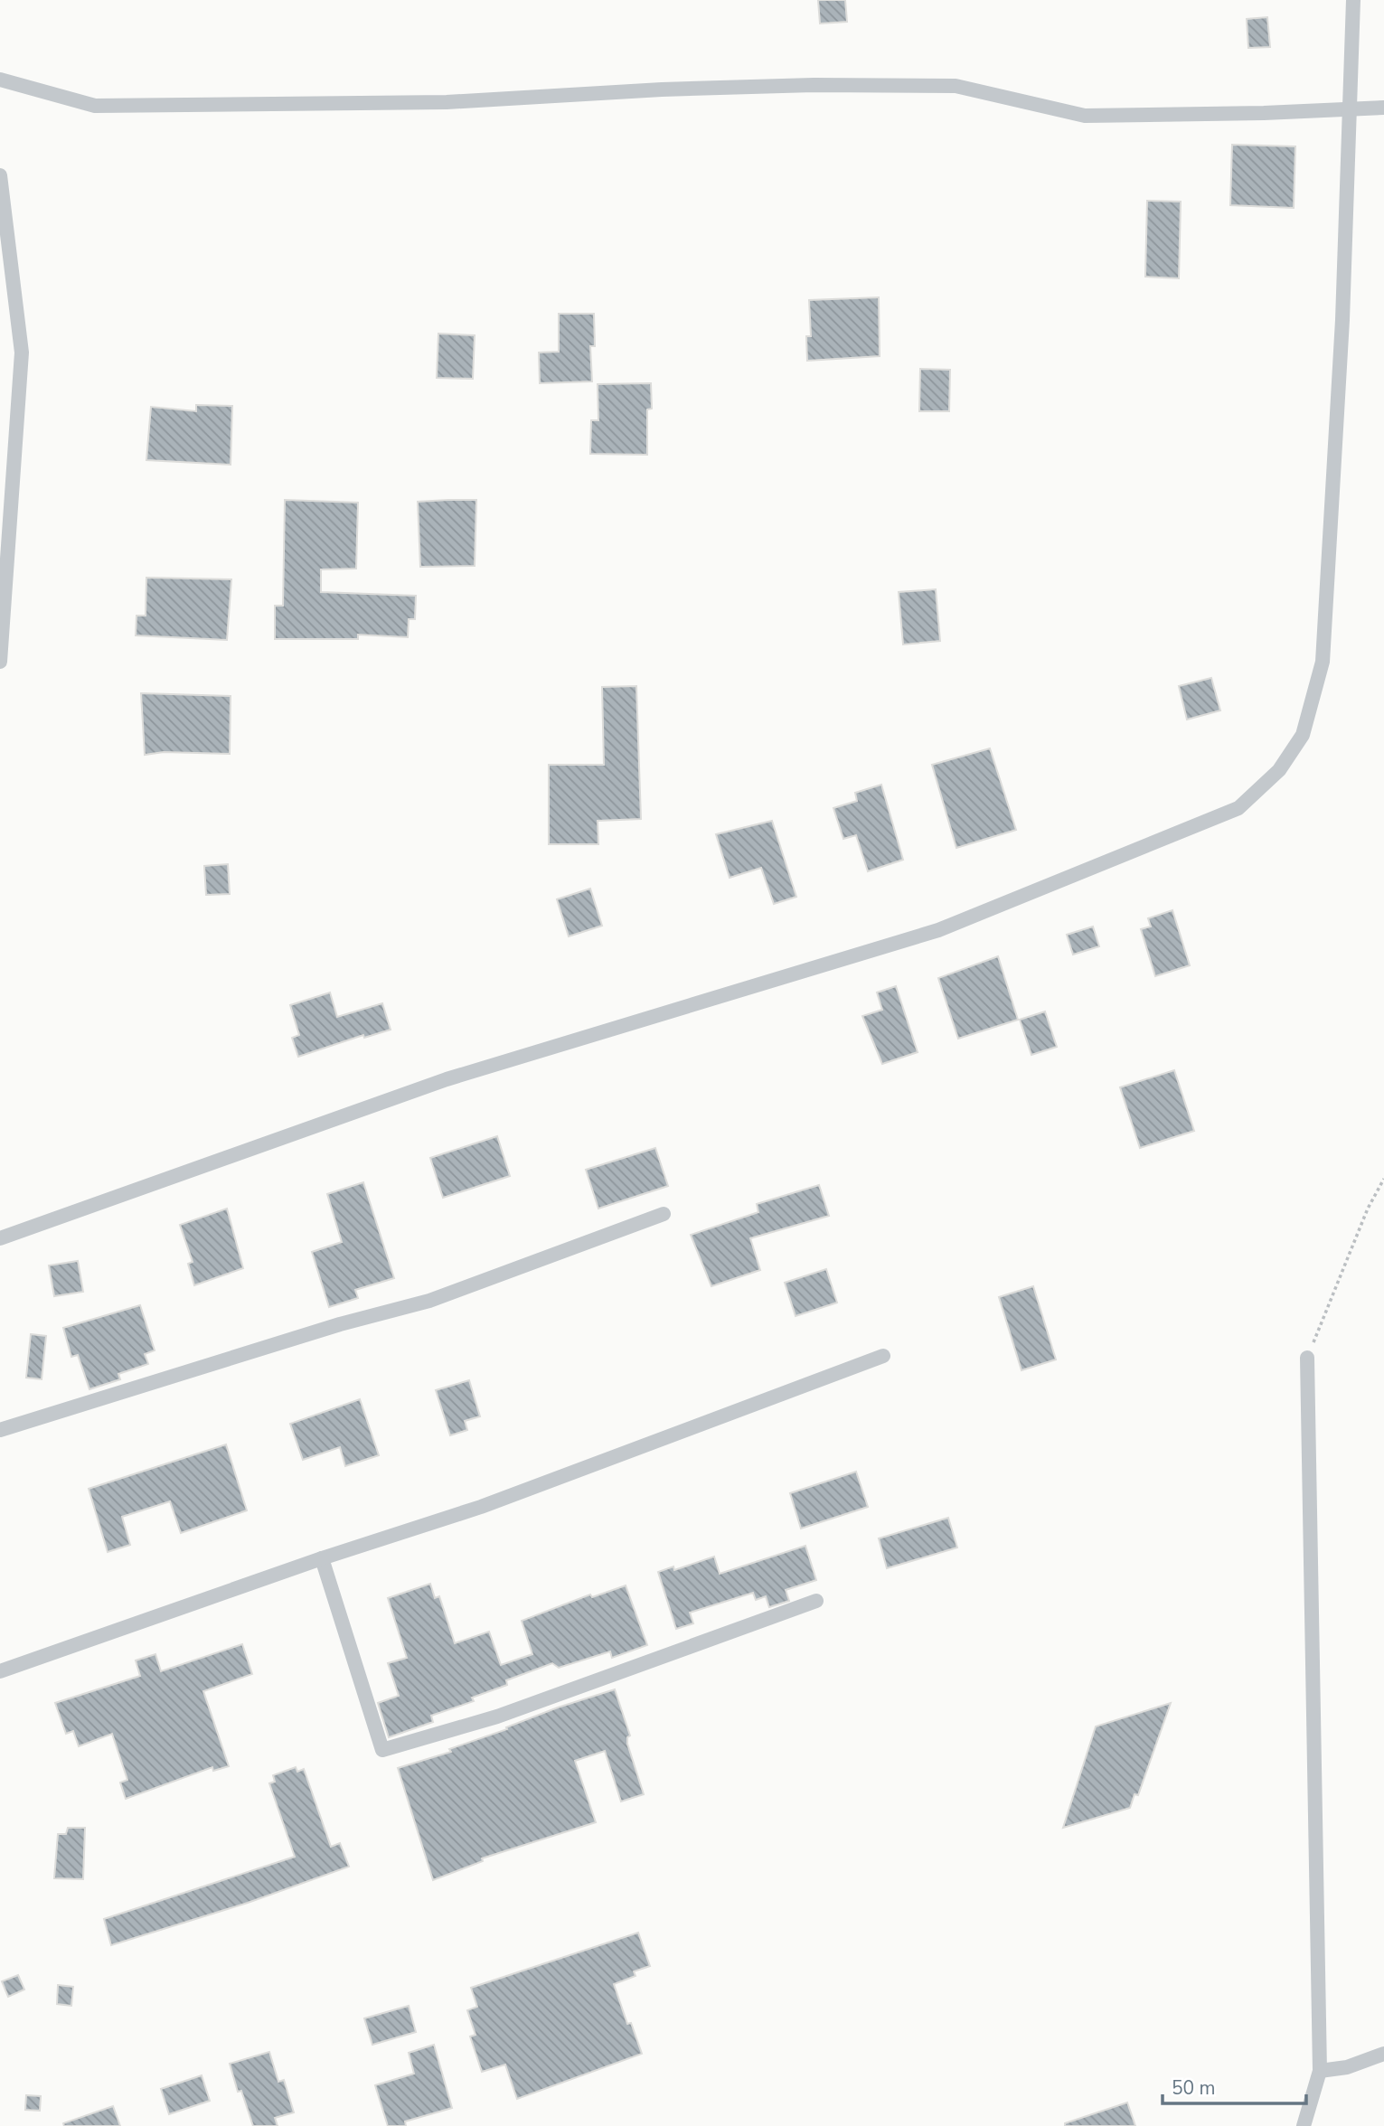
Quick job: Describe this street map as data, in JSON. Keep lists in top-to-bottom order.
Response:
{
  "scale_bar": "50 m"
}
